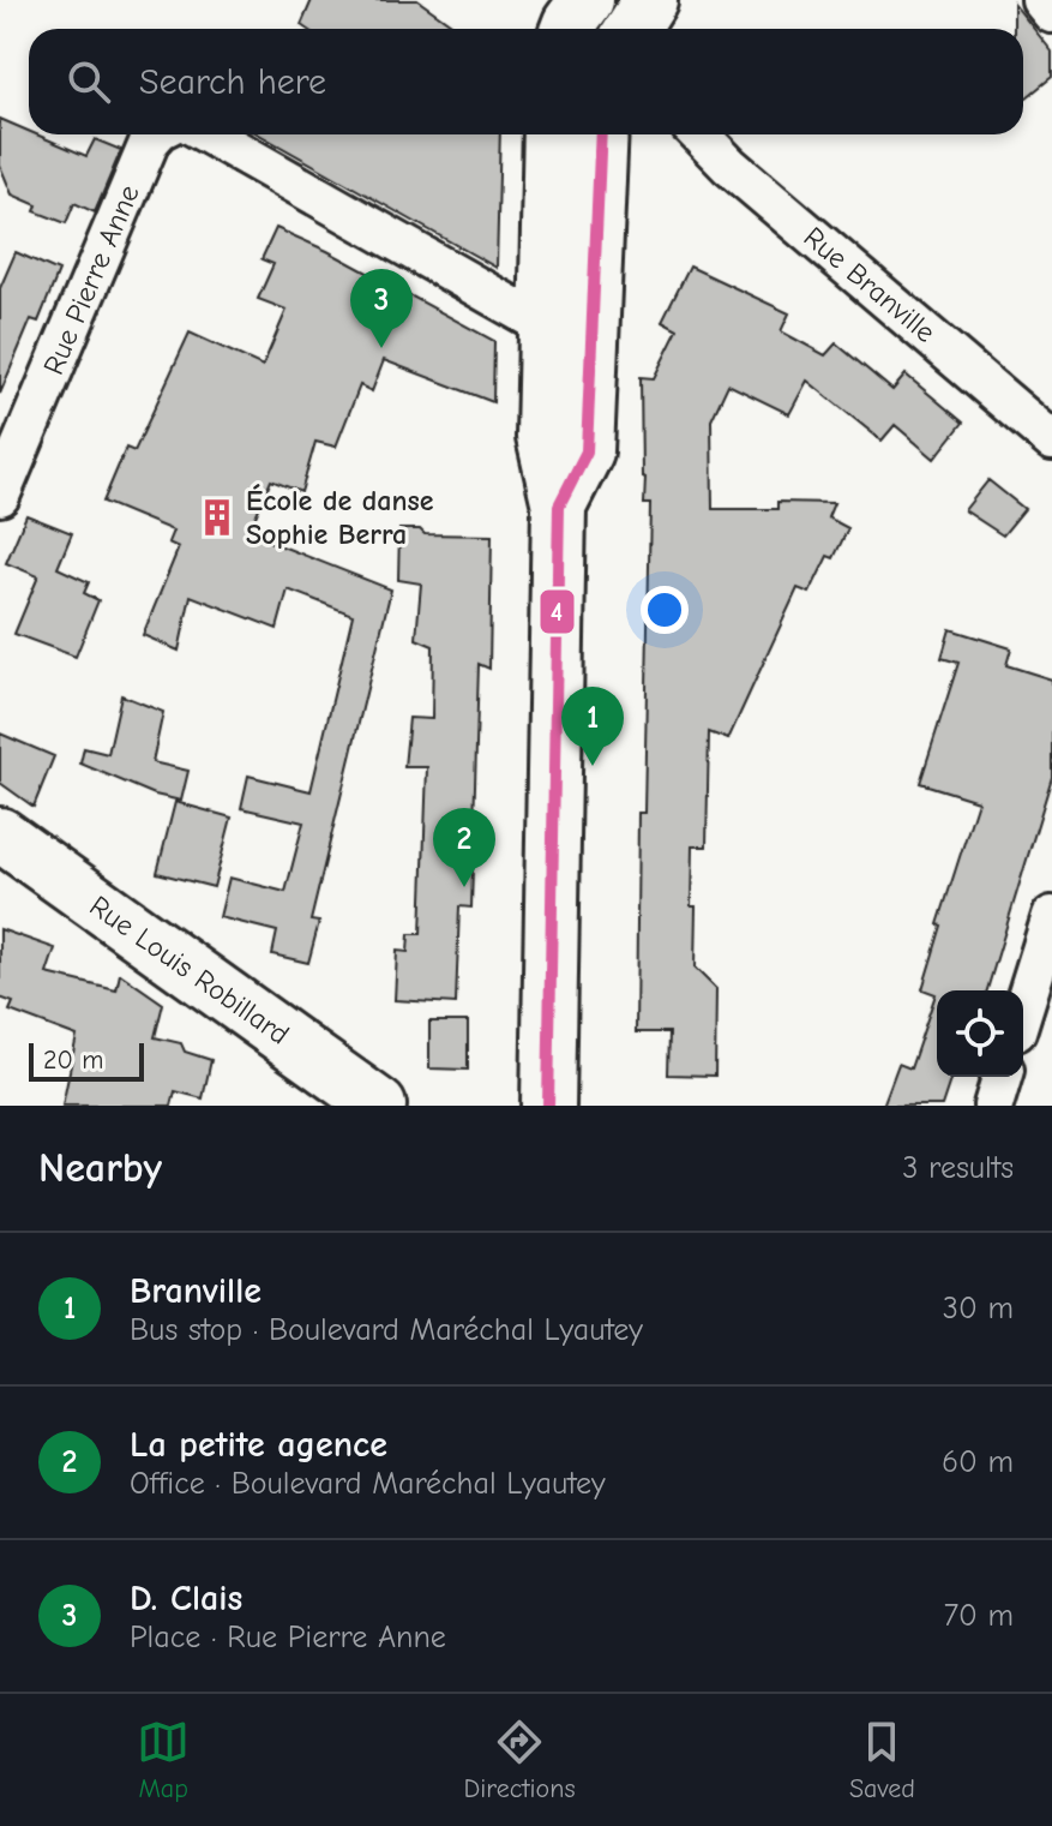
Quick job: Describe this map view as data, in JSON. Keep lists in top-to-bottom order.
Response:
{
  "streets": {
    "main road": ["Rue Louis Robillard"],
    "street": ["Rue Pierre Anne", "Rue Branville"]
  },
  "places": {
    "building": ["École de danse Sophie Berra"]
  },
  "lines": ["transit line 4"],
  "scale_bar": "20 m",
  "page": {
    "search": "Search here",
    "pins": ["3", "1", "2"],
    "scale": "20 m",
    "heading": ["Nearby", "3 results"],
    "list": [
      {
        "mark": "1",
        "name": "Branville",
        "note": "Bus stop · Boulevard Maréchal Lyautey",
        "value": "30 m"
      },
      {
        "mark": "2",
        "name": "La petite agence",
        "note": "Office · Boulevard Maréchal Lyautey",
        "value": "60 m"
      },
      {
        "mark": "3",
        "name": "D. Clais",
        "note": "Place · Rue Pierre Anne",
        "value": "70 m"
      }
    ],
    "nav": ["Map", "Directions", "Saved"]
  }
}
